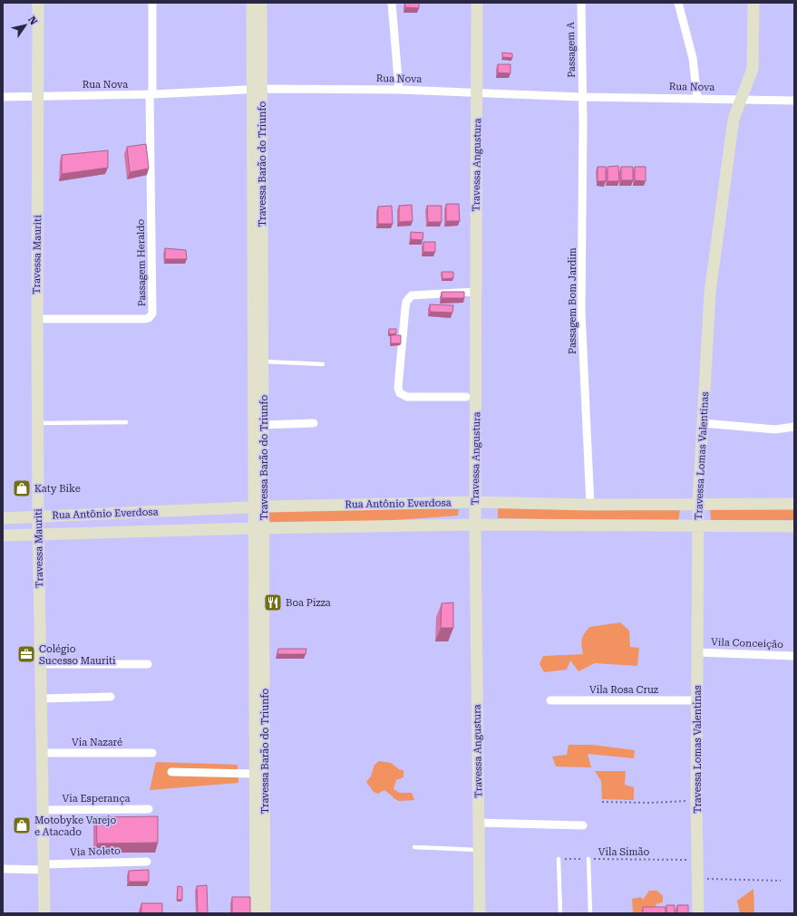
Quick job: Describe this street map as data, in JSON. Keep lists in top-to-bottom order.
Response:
{
  "streets": {
    "street": [
      "Passagem A",
      "Rua Nova",
      "Travessa Barão do Triunfo",
      "Travessa Angustura",
      "Travessa Mauriti",
      "Passagem Heraldo",
      "Passagem Bom Jardim",
      "Travessa Lomas Valentinas",
      "Rua Antônio Everdosa",
      "Vila Conceição",
      "Vila Rosa Cruz",
      "Via Nazaré",
      "Via Esperança",
      "Via Noleto"
    ],
    "path": ["Vila Simão"]
  },
  "crossings": [
    ["Passagem A", "Rua Nova"],
    ["Passagem A", "Passagem Bom Jardim"],
    ["Rua Nova", "Travessa Barão do Triunfo"],
    ["Rua Nova", "Travessa Angustura"],
    ["Rua Nova", "Travessa Mauriti"],
    ["Rua Nova", "Passagem Heraldo"],
    ["Rua Nova", "Passagem Bom Jardim"],
    ["Rua Nova", "Travessa Lomas Valentinas"],
    ["Travessa Barão do Triunfo", "Rua Antônio Everdosa"],
    ["Travessa Angustura", "Rua Antônio Everdosa"],
    ["Travessa Mauriti", "Passagem Heraldo"],
    ["Travessa Mauriti", "Rua Antônio Everdosa"],
    ["Travessa Mauriti", "Via Nazaré"],
    ["Travessa Mauriti", "Via Esperança"],
    ["Travessa Mauriti", "Via Noleto"],
    ["Passagem Bom Jardim", "Rua Antônio Everdosa"],
    ["Travessa Lomas Valentinas", "Rua Antônio Everdosa"],
    ["Travessa Lomas Valentinas", "Vila Conceição"],
    ["Travessa Lomas Valentinas", "Vila Rosa Cruz"]
  ],
  "places": {
    "shop": ["Katy Bike", "Motobyke Varejo e Atacado"],
    "restaurant": ["Boa Pizza"],
    "office": ["Colégio Sucesso Mauriti"]
  },
  "north": "top right"
}
